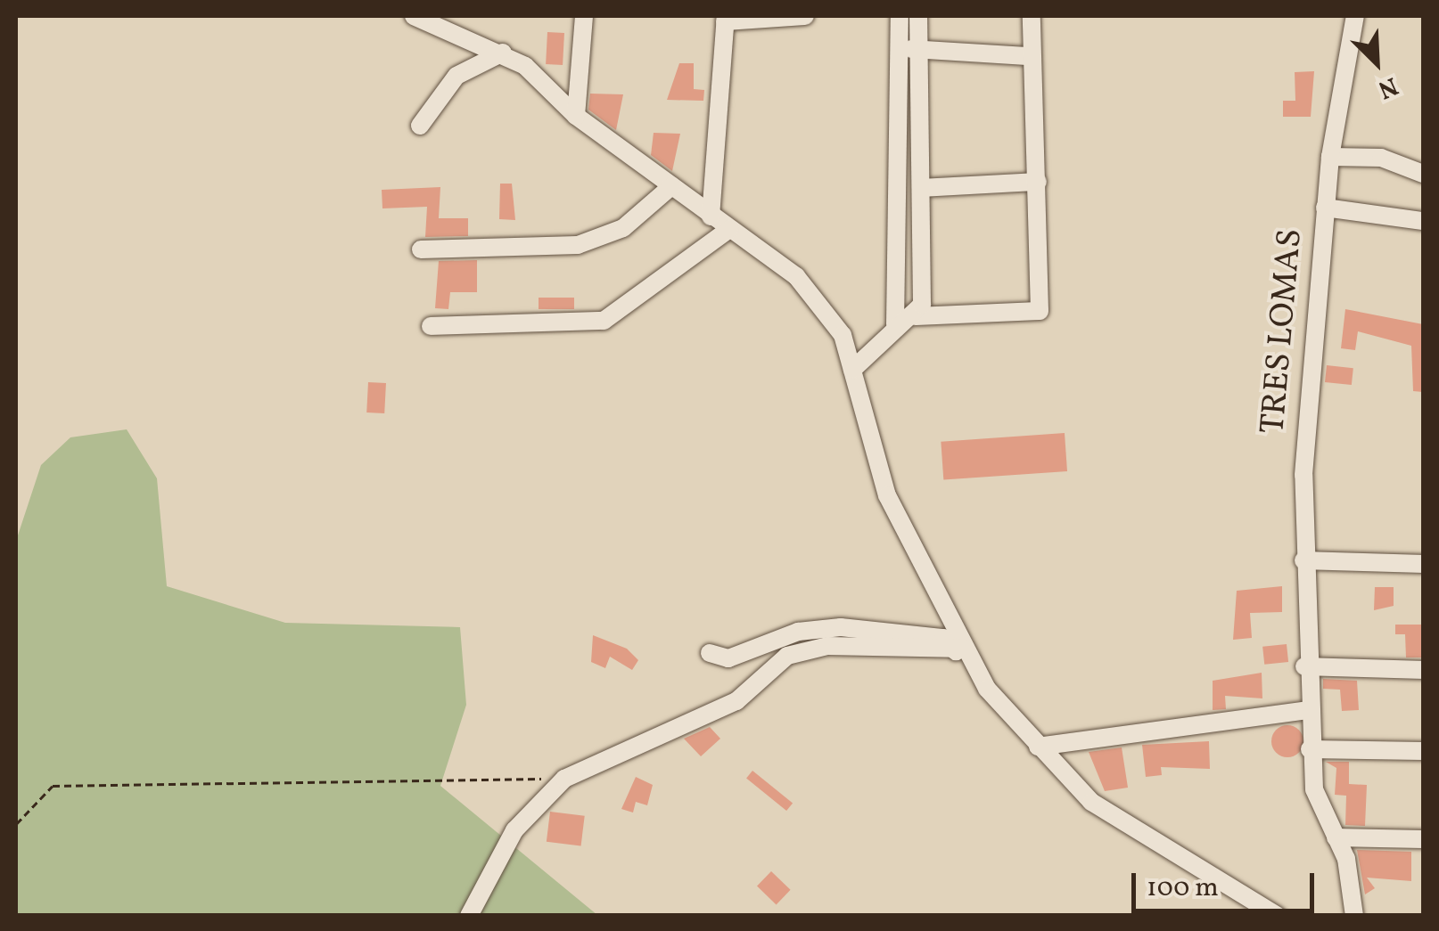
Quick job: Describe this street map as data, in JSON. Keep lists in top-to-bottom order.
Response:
{
  "streets": {
    "street": ["TRES LOMAS"]
  },
  "scale_bar": "100 m",
  "north": "bottom right"
}
